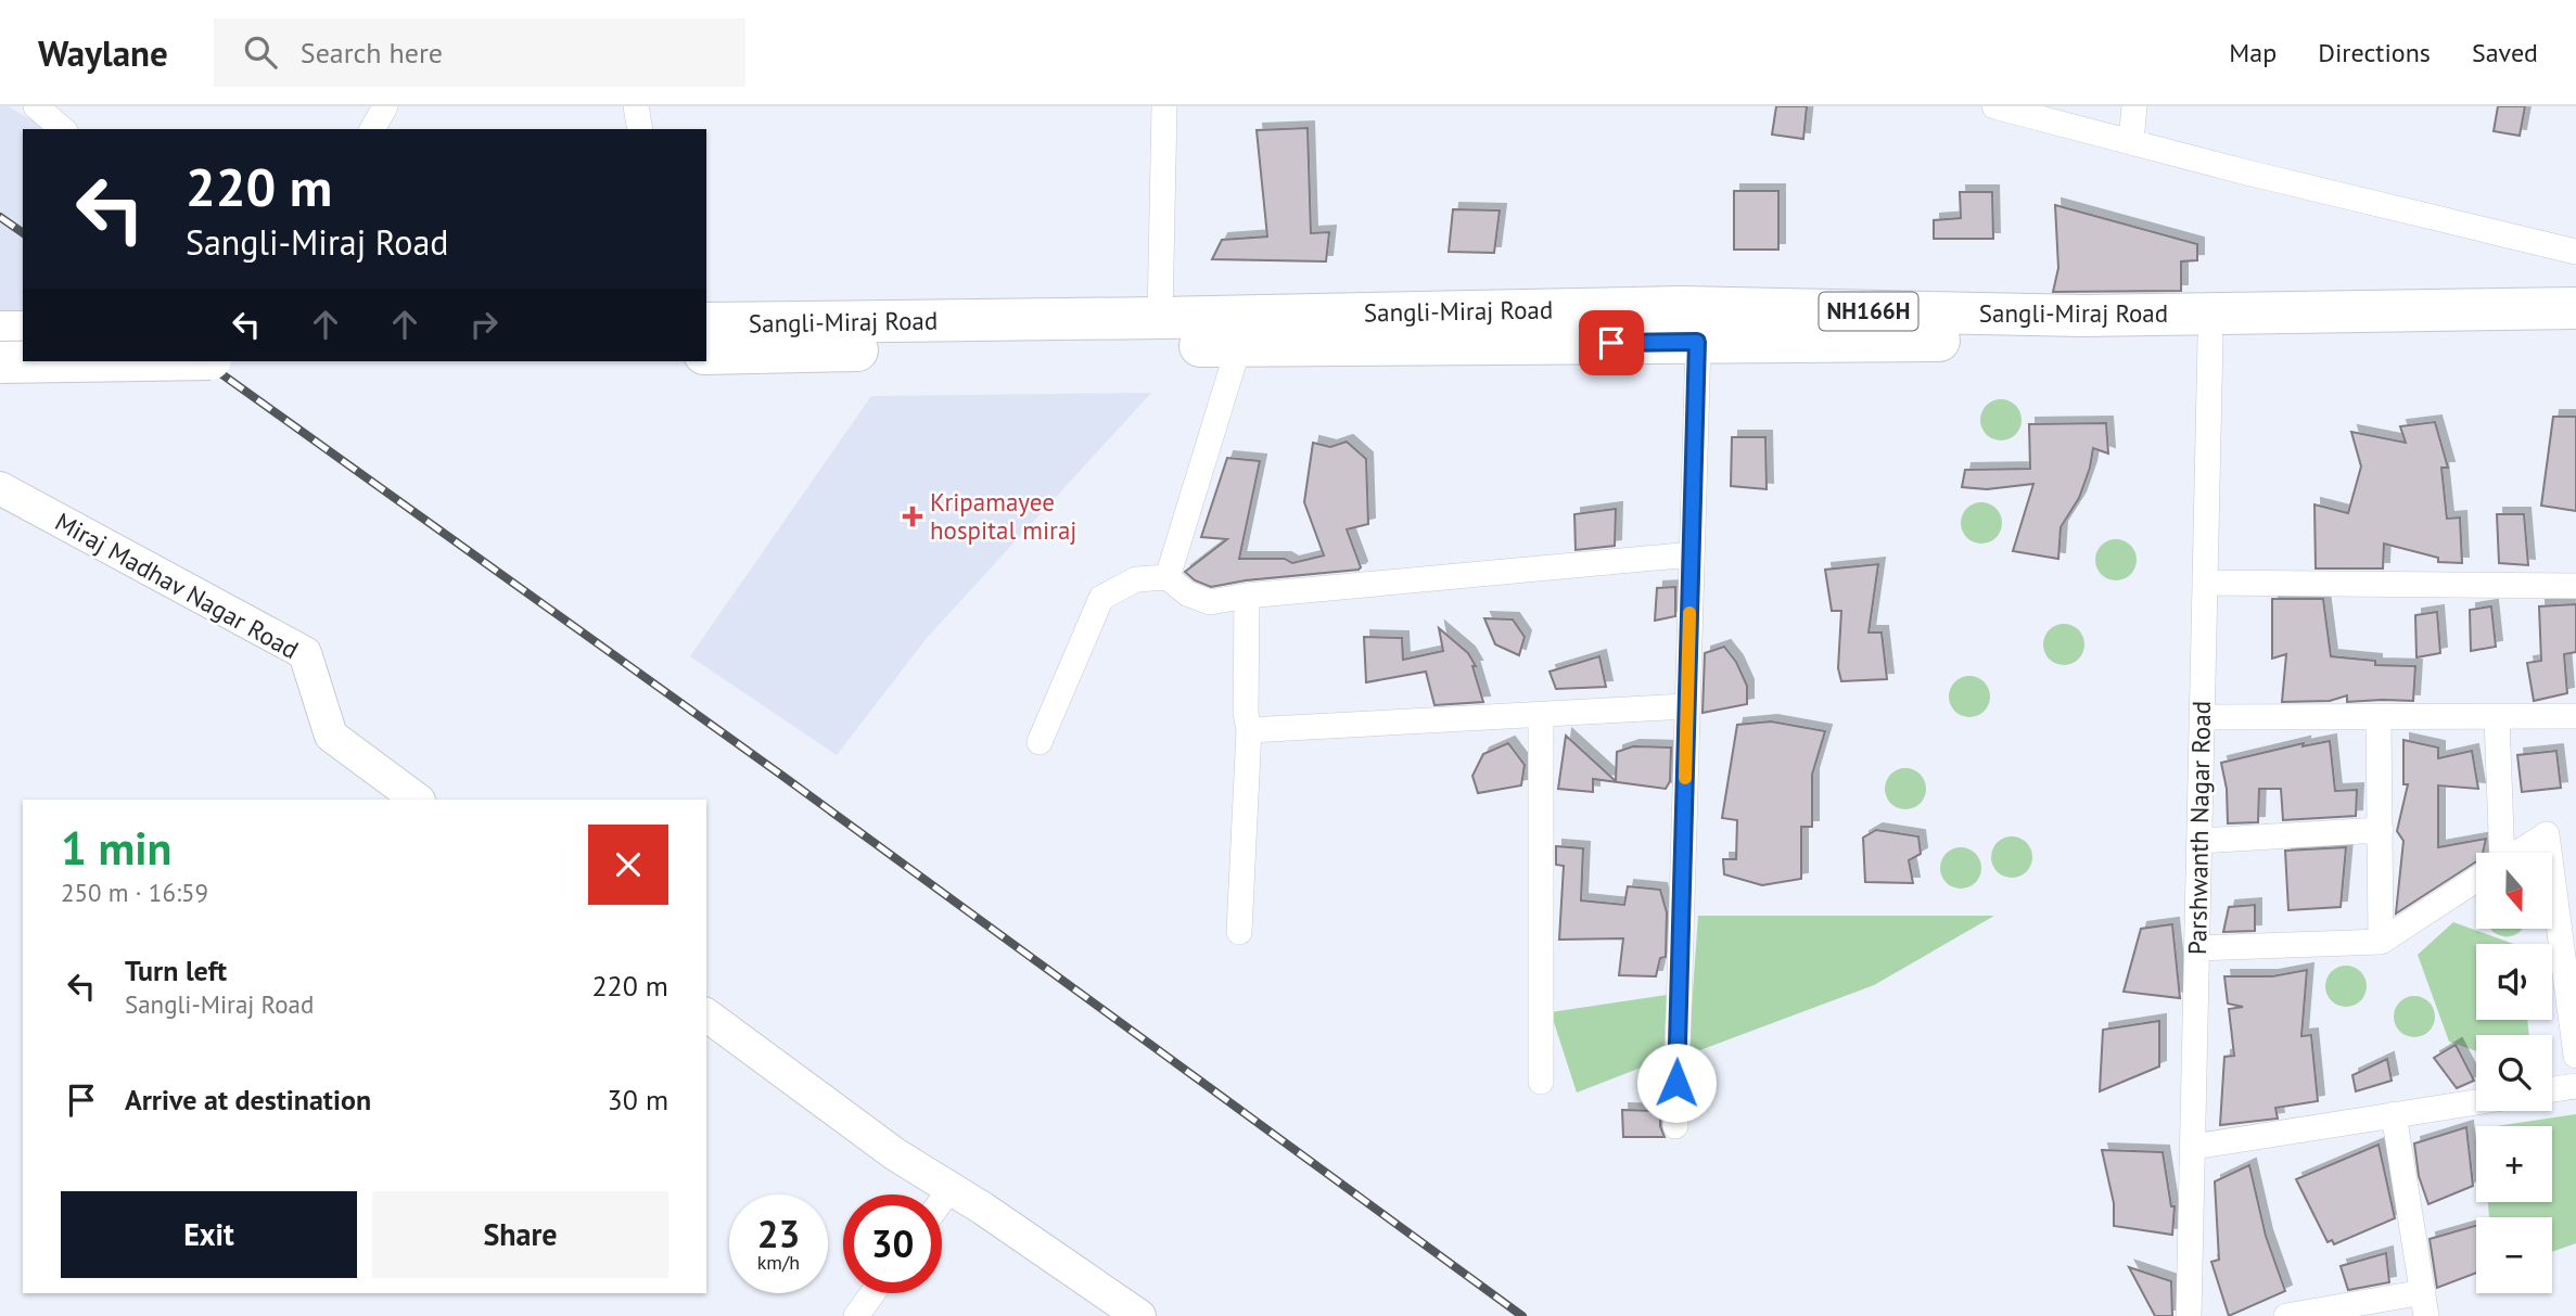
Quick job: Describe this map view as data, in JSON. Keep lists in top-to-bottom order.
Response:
{
  "streets": {
    "highway": ["Sangli-Miraj Road", "NH166H"],
    "street": ["Miraj Madhav Nagar Road", "Parshwanth Nagar Road"]
  },
  "crossings": [
    ["Sangli-Miraj Road", "Parshwanth Nagar Road"]
  ],
  "places": {
    "health": ["Kripamayee hospital miraj"]
  },
  "north": "bottom",
  "page": {
    "header": "Waylane",
    "search": "Search here",
    "nav": ["Map", "Directions", "Saved"],
    "turn": ["220 m", "Sangli-Miraj Road"],
    "heading": ["1 min", "250 m · 16:59"],
    "map_buttons": ["+", "−"],
    "list": [
      {
        "name": "Turn left",
        "note": "Sangli-Miraj Road",
        "value": "220 m"
      },
      {
        "name": "Arrive at destination",
        "value": "30 m"
      }
    ],
    "buttons": ["Exit", "Share"],
    "speed": "23 km/h",
    "limit": "30"
  }
}
